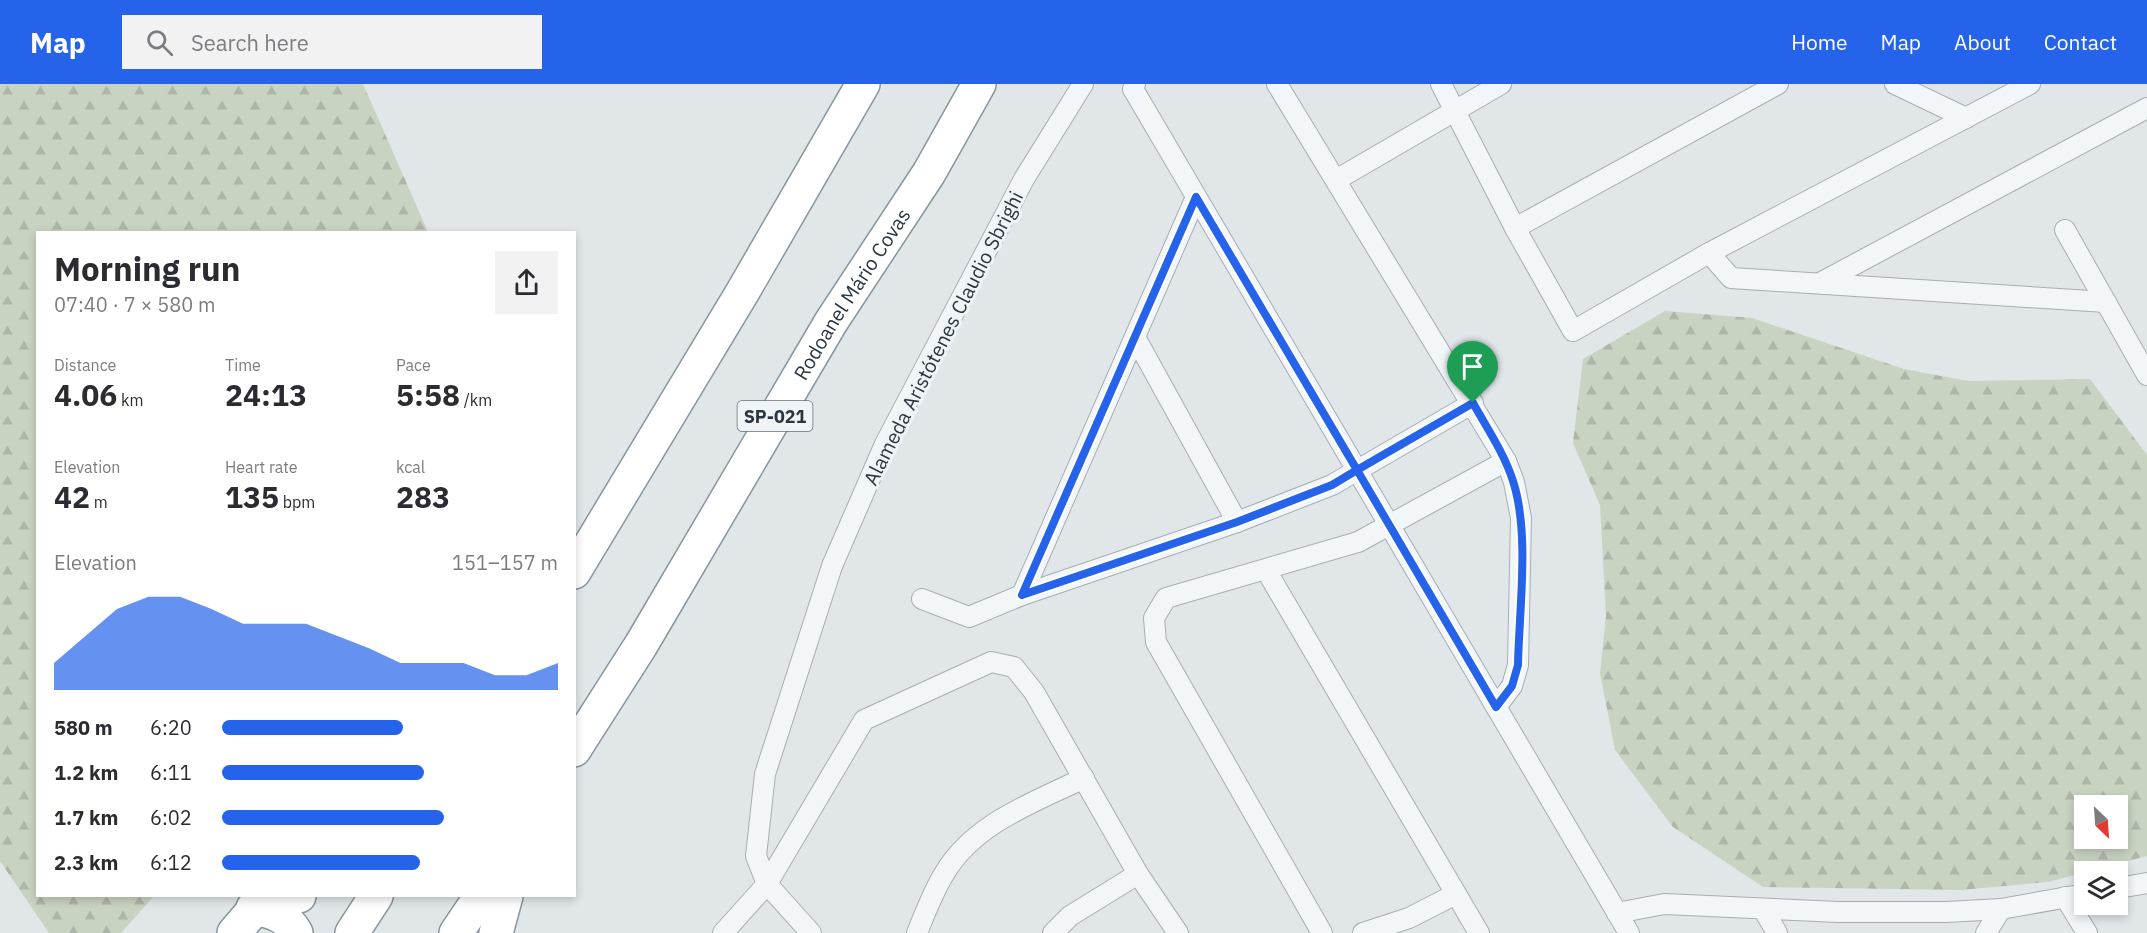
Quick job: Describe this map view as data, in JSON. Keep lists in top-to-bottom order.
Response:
{
  "streets": {
    "highway": ["Rodoanel Mário Covas", "SP-021"],
    "street": ["Alameda Aristótenes Claudio Sbrighi"]
  },
  "north": "bottom right",
  "page": {
    "header": "Map",
    "search": "Search here",
    "nav": [
      "Home",
      "Map",
      "About",
      "Contact"
    ],
    "heading": ["Morning run", "07:40 · 7 × 580 m"],
    "stats": [
      ["Distance", "4.06 km"],
      ["Time", "24:13"],
      ["Pace", "5:58 /km"],
      ["Elevation", "42 m"],
      ["Heart rate", "135 bpm"],
      ["kcal", "283"]
    ],
    "chart": ["Elevation", "151–157 m"],
    "list": [
      {
        "name": "580 m",
        "note": "6:20"
      },
      {
        "name": "1.2 km",
        "note": "6:11"
      },
      {
        "name": "1.7 km",
        "note": "6:02"
      },
      {
        "name": "2.3 km",
        "note": "6:12"
      }
    ]
  }
}
